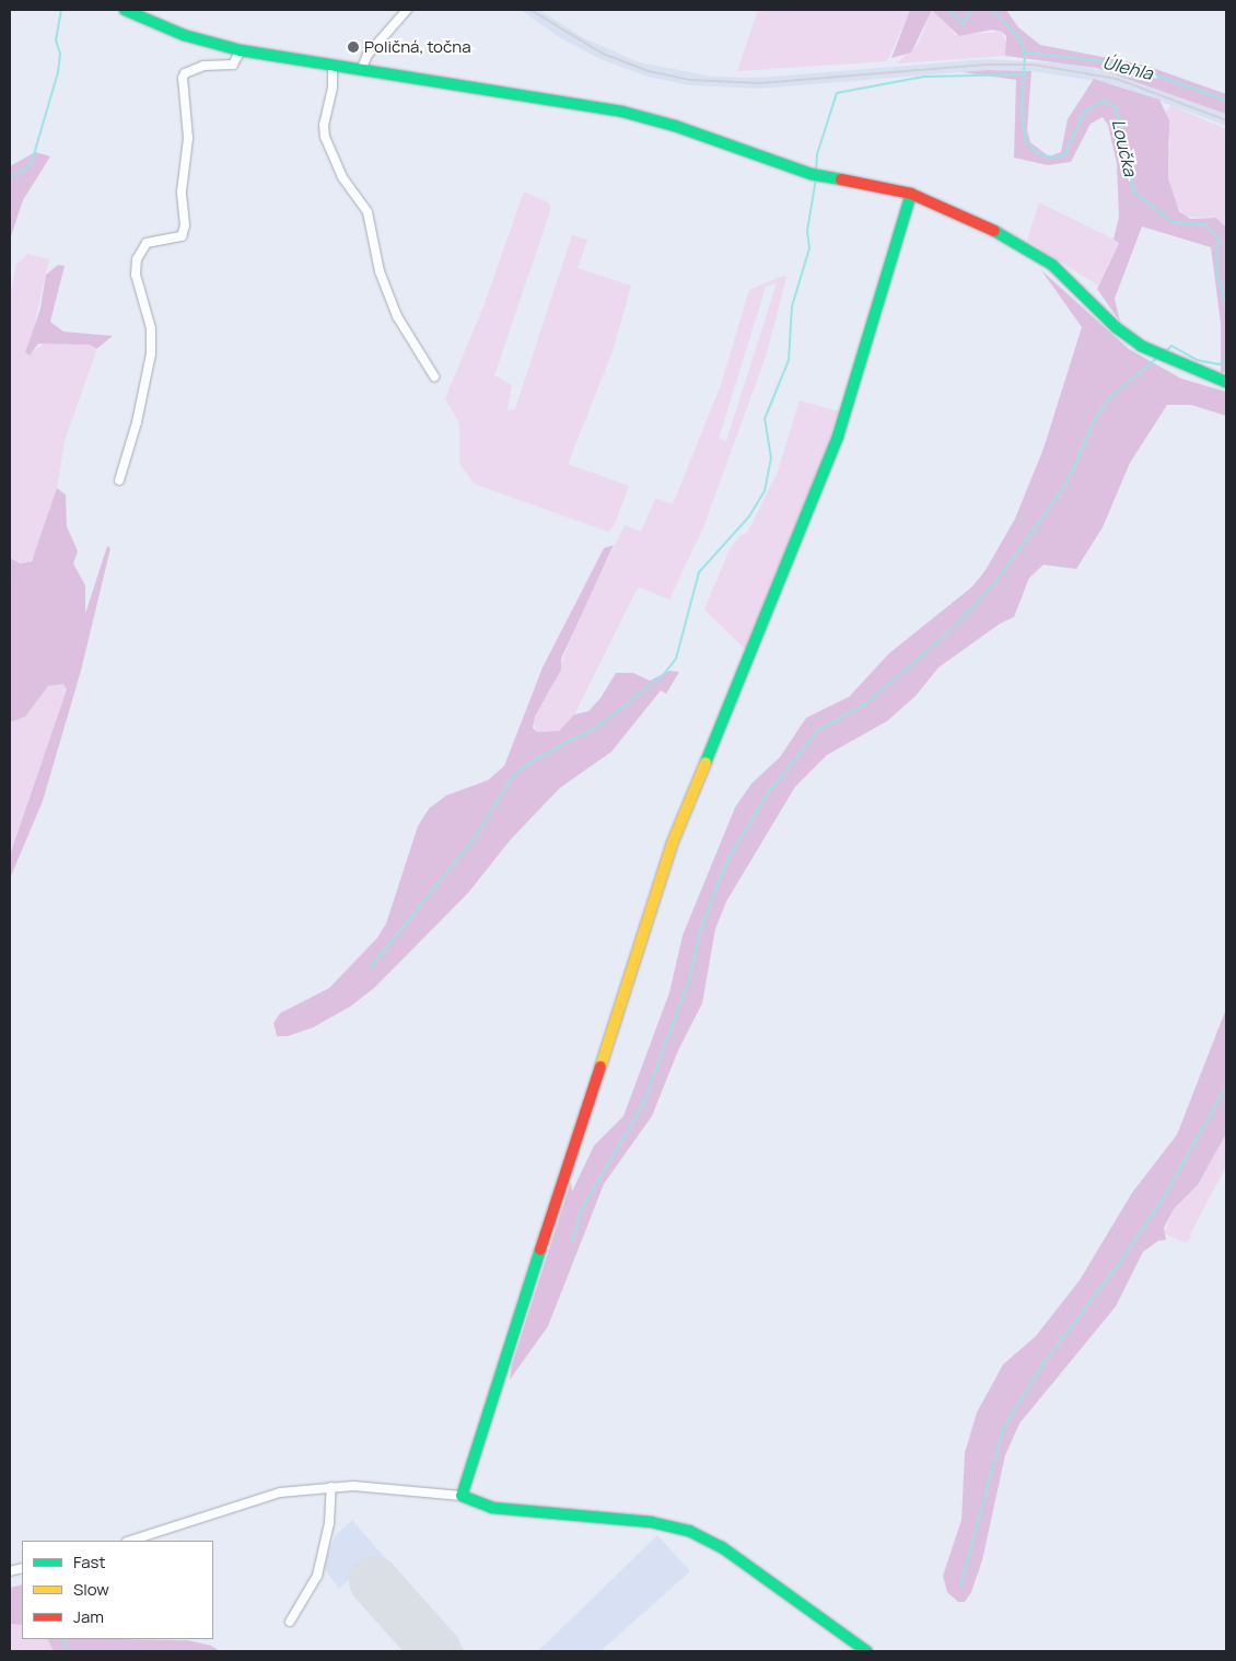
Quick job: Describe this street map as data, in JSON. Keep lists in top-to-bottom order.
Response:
{
  "water": ["Úlehla", "Loučka"],
  "places": ["Poličná, točna"],
  "legend": ["Fast", "Slow", "Jam"]
}
